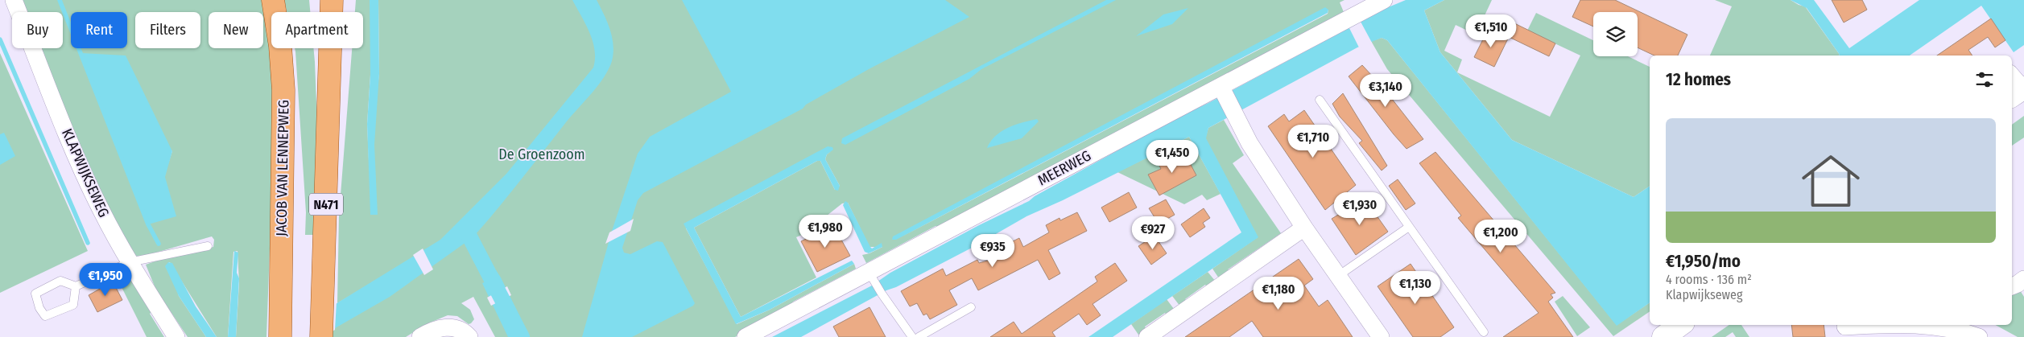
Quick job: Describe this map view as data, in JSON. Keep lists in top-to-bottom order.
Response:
{
  "streets": {
    "main road": ["JACOB VAN LENNEPWEG", "N471"],
    "street": ["MEERWEG", "KLAPWIJKSEWEG"]
  },
  "parks": ["De Groenzoom"],
  "page": {
    "chip": [
      "Buy",
      "Rent",
      "Filters",
      "New",
      "Apartment"
    ],
    "price": [
      "€1,510",
      "€3,140",
      "€1,710",
      "€1,450",
      "€1,930",
      "€1,980",
      "€927",
      "€1,200",
      "€935",
      "€1,950",
      "€1,130",
      "€1,180"
    ],
    "heading": "12 homes",
    "list": [
      {
        "name": "€1,950/mo",
        "note": "4 rooms · 136 m² · Klapwijkseweg"
      }
    ]
  }
}
